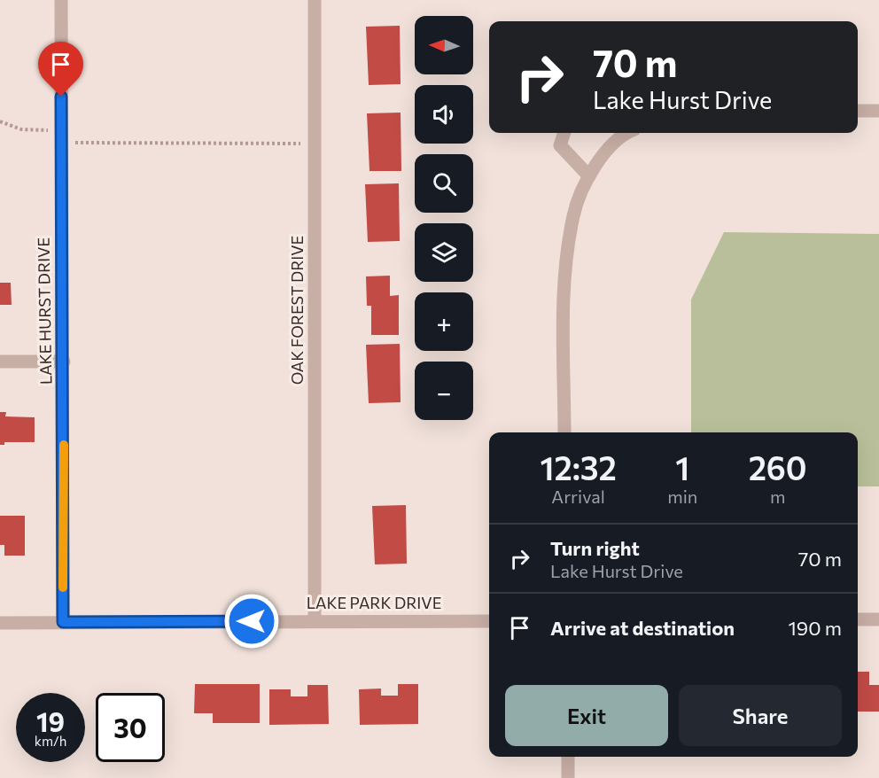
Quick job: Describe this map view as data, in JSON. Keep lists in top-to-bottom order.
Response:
{
  "streets": {
    "street": ["OAK FOREST DRIVE", "LAKE HURST DRIVE", "LAKE PARK DRIVE"]
  },
  "crossings": [
    ["OAK FOREST DRIVE", "LAKE PARK DRIVE"],
    ["LAKE HURST DRIVE", "LAKE PARK DRIVE"]
  ],
  "north": "left",
  "page": {
    "map_buttons": ["+", "−"],
    "turn": ["70 m", "Lake Hurst Drive"],
    "eta": [
      "12:32",
      "Arrival",
      "1",
      "min",
      "260",
      "m"
    ],
    "list": [
      {
        "name": "Turn right",
        "note": "Lake Hurst Drive",
        "value": "70 m"
      },
      {
        "name": "Arrive at destination",
        "value": "190 m"
      }
    ],
    "buttons": ["Exit", "Share"],
    "speed": "19 km/h",
    "limit": "30"
  }
}
